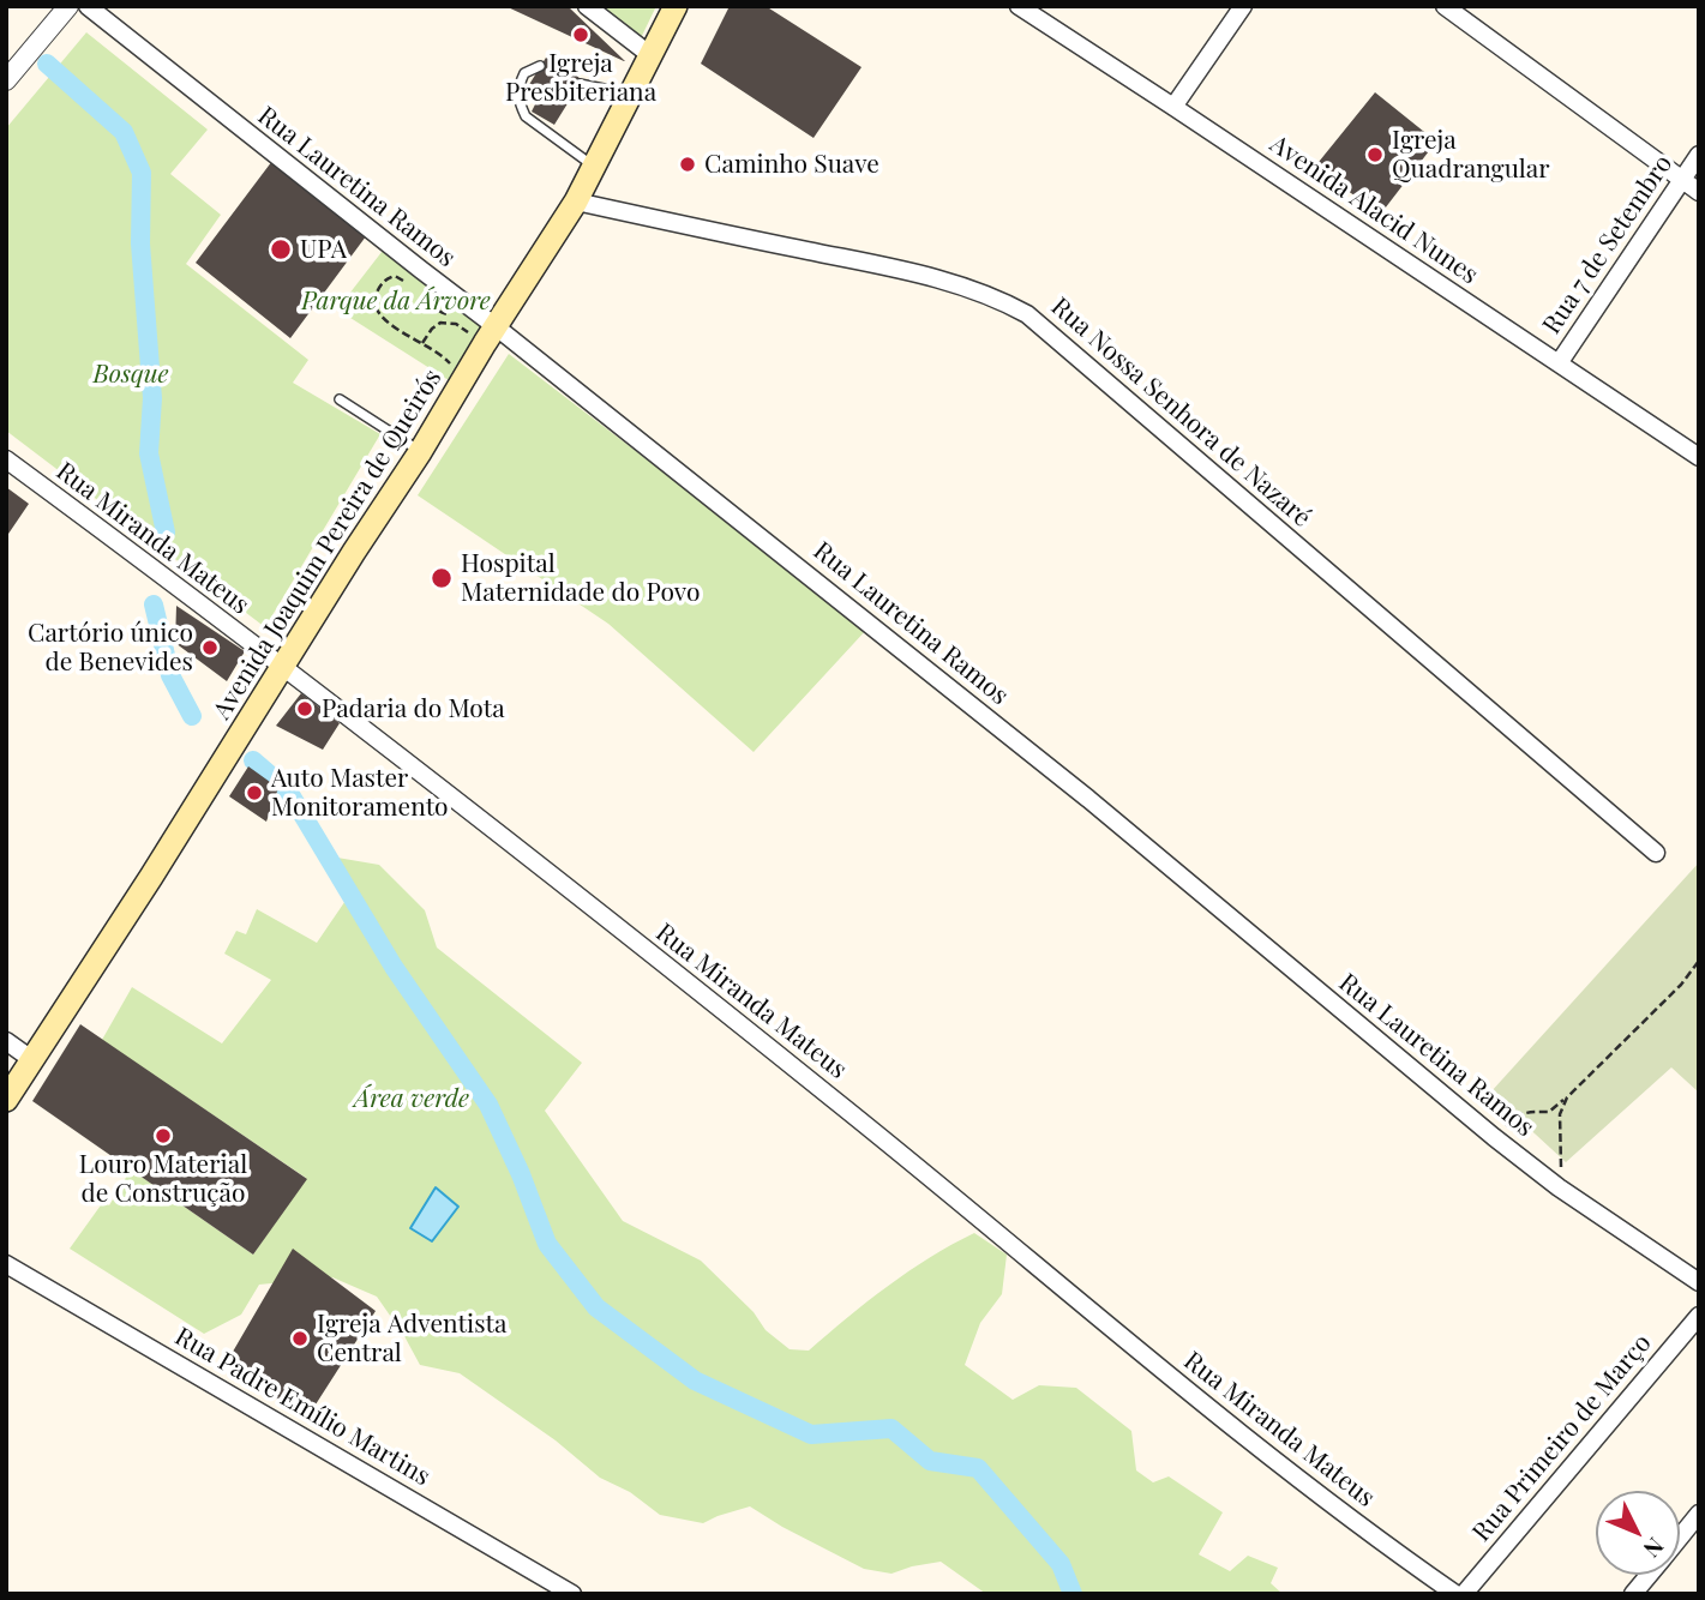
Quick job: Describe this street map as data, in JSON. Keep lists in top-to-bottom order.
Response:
{
  "streets": {
    "main road": ["Avenida Joaquim Pereira de Queirós"],
    "street": [
      "Rua Lauretina Ramos",
      "Avenida Alacid Nunes",
      "Rua 7 de Setembro",
      "Rua Nossa Senhora de Nazaré",
      "Rua Miranda Mateus",
      "Rua Padre Emílio Martins",
      "Rua Primeiro de Março"
    ]
  },
  "crossings": [
    ["Rua Lauretina Ramos", "Avenida Joaquim Pereira de Queirós"],
    ["Avenida Alacid Nunes", "Rua 7 de Setembro"],
    ["Rua Nossa Senhora de Nazaré", "Avenida Joaquim Pereira de Queirós"],
    ["Rua Miranda Mateus", "Avenida Joaquim Pereira de Queirós"]
  ],
  "parks": ["Parque da Árvore", "Bosque", "Área verde"],
  "places": [
    "Igreja Presbiteriana",
    "Igreja Quadrangular",
    "Caminho Suave",
    "UPA",
    "Hospital Maternidade do Povo",
    "Cartório único de Benevides",
    "Padaria do Mota",
    "Auto Master Monitoramento",
    "Louro Material de Construção",
    "Igreja Adventista Central"
  ],
  "north": "bottom right"
}
